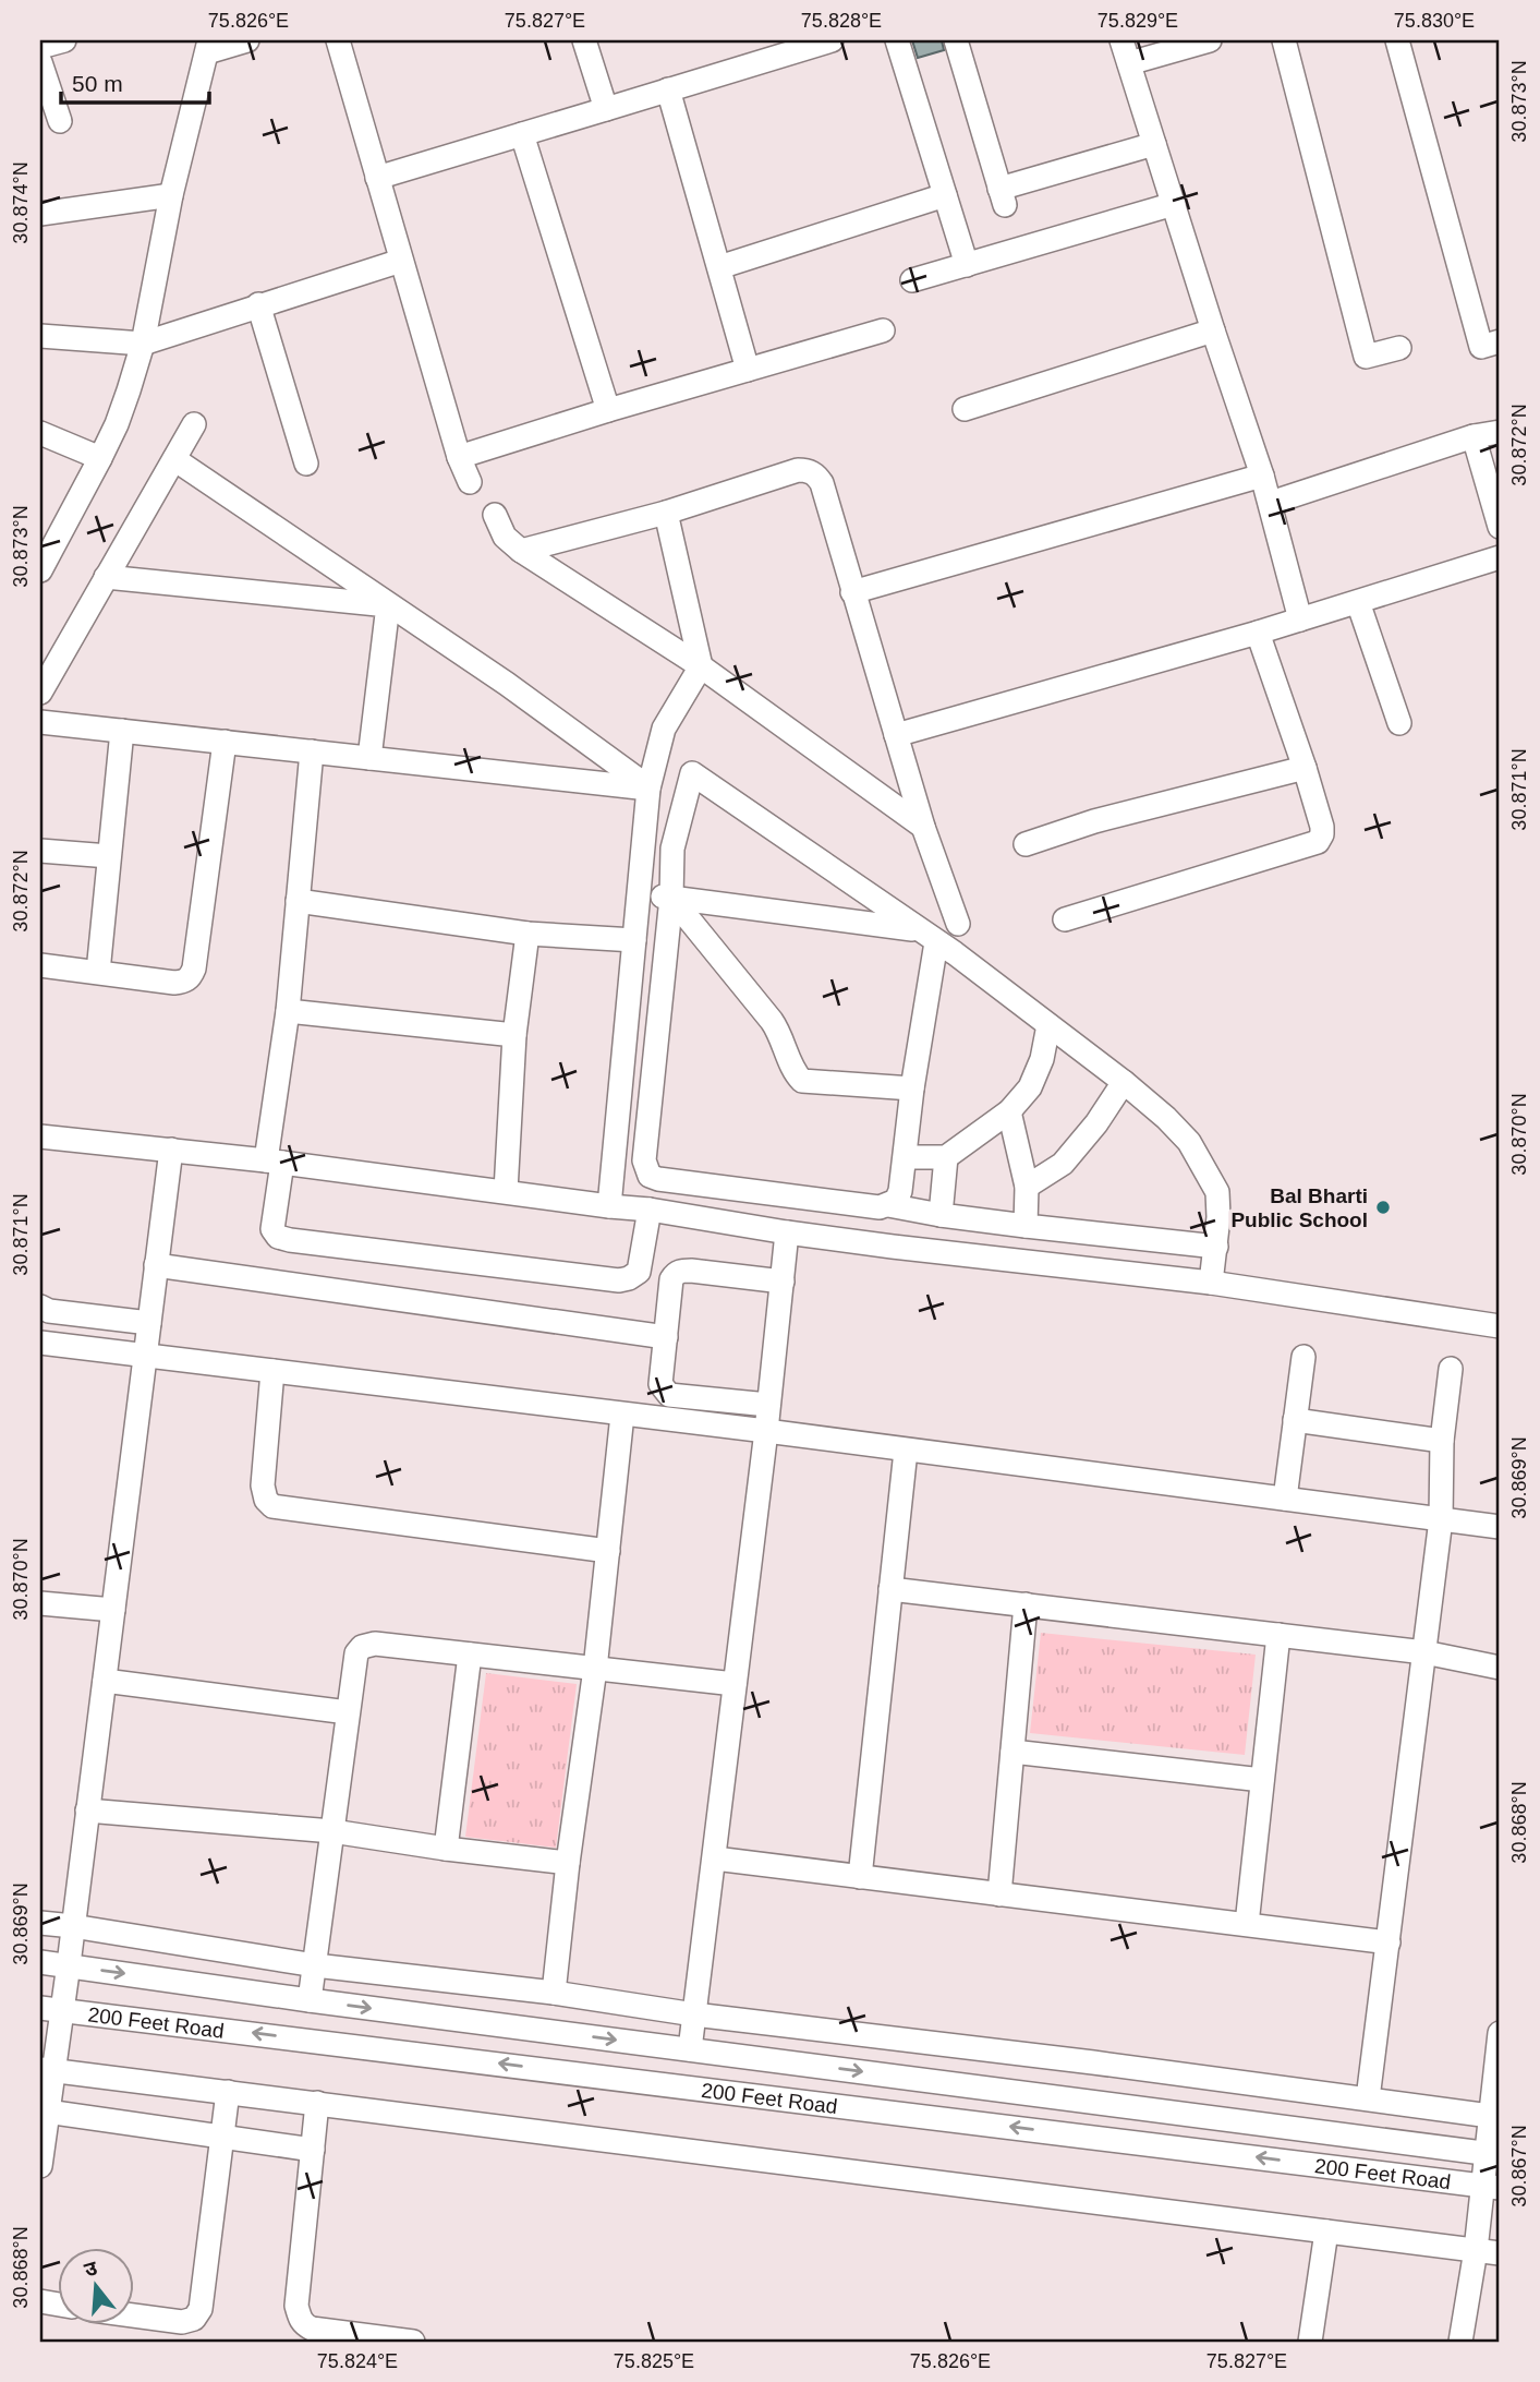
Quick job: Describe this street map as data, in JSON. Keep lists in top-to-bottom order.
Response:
{
  "streets": {
    "street": ["200 Feet Road"]
  },
  "places": ["Bal Bharti Public School"],
  "scale_bar": "50 m",
  "north": "top",
  "coordinates": [
    "75.826°E",
    "75.827°E",
    "75.828°E",
    "75.829°E",
    "75.830°E",
    "30.873°N",
    "30.874°N",
    "30.872°N",
    "30.871°N",
    "30.870°N",
    "30.869°N",
    "30.868°N",
    "30.867°N",
    "75.824°E",
    "75.825°E"
  ]
}
